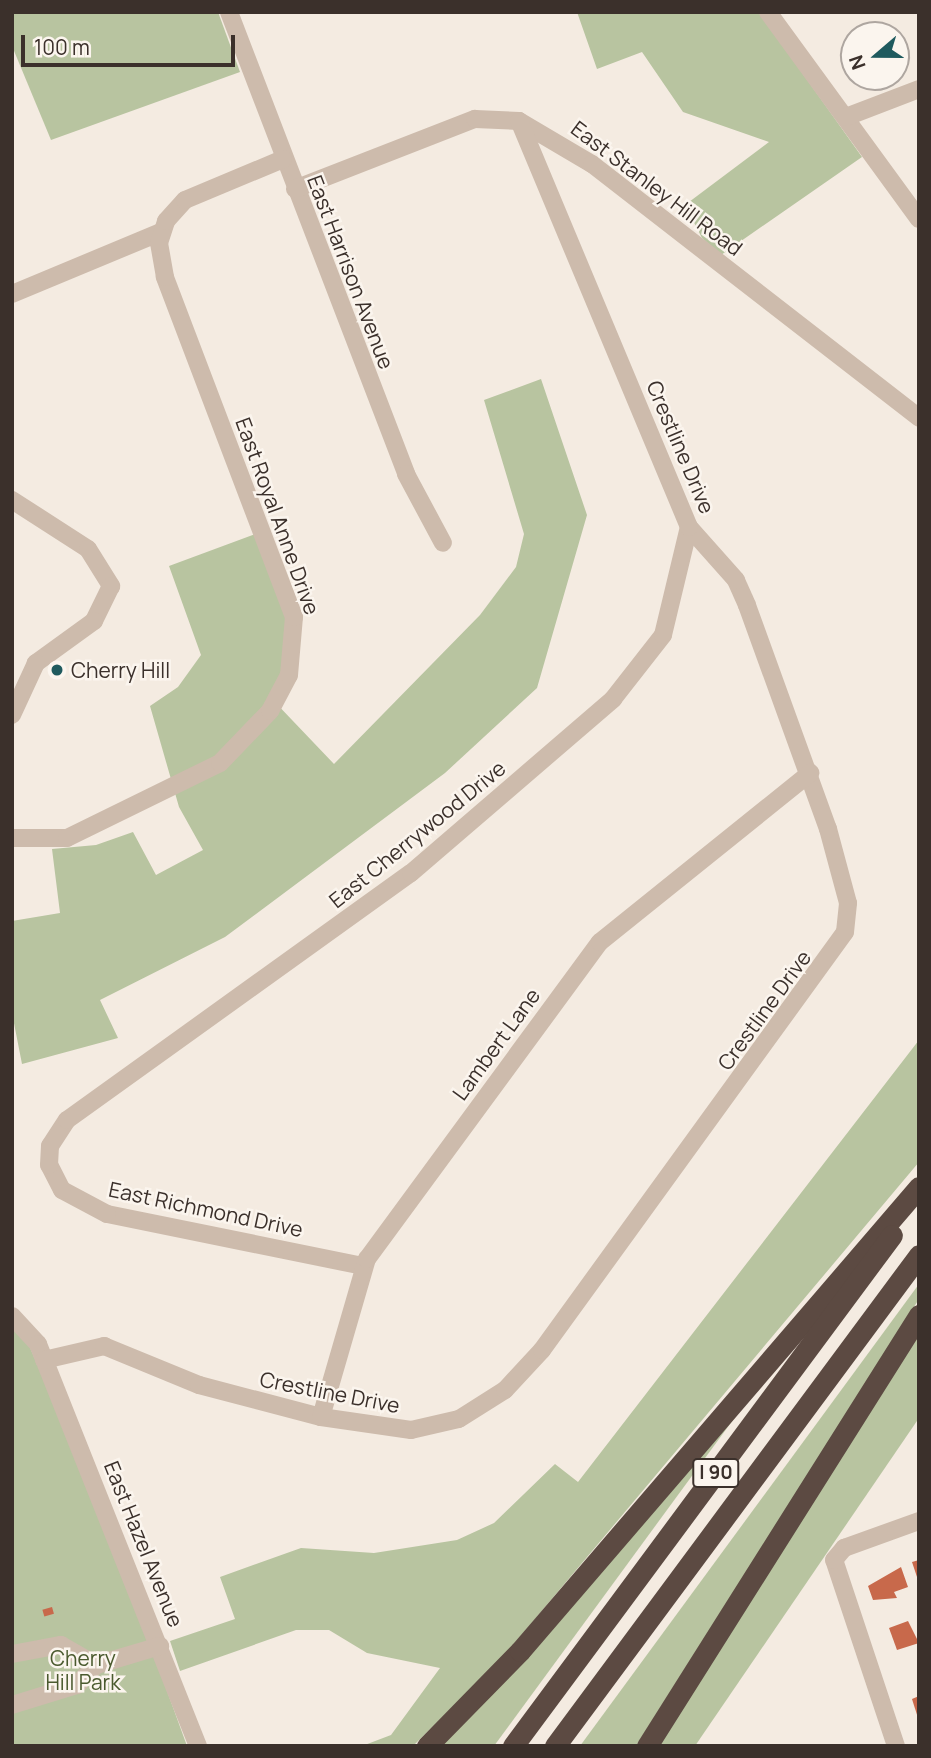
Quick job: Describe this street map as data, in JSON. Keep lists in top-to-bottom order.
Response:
{
  "streets": {
    "highway": ["I 90"],
    "street": [
      "East Stanley Hill Road",
      "East Harrison Avenue",
      "Crestline Drive",
      "East Royal Anne Drive",
      "East Cherrywood Drive",
      "Lambert Lane",
      "East Richmond Drive",
      "East Hazel Avenue"
    ]
  },
  "crossings": [
    ["East Stanley Hill Road", "East Harrison Avenue"],
    ["East Stanley Hill Road", "Crestline Drive"],
    ["Crestline Drive", "East Cherrywood Drive"],
    ["Crestline Drive", "Lambert Lane"],
    ["Crestline Drive", "East Hazel Avenue"],
    ["East Cherrywood Drive", "East Richmond Drive"],
    ["Lambert Lane", "East Richmond Drive"]
  ],
  "parks": ["Cherry Hill Park"],
  "places": ["Cherry Hill"],
  "scale_bar": "100 m",
  "north": "left"
}
